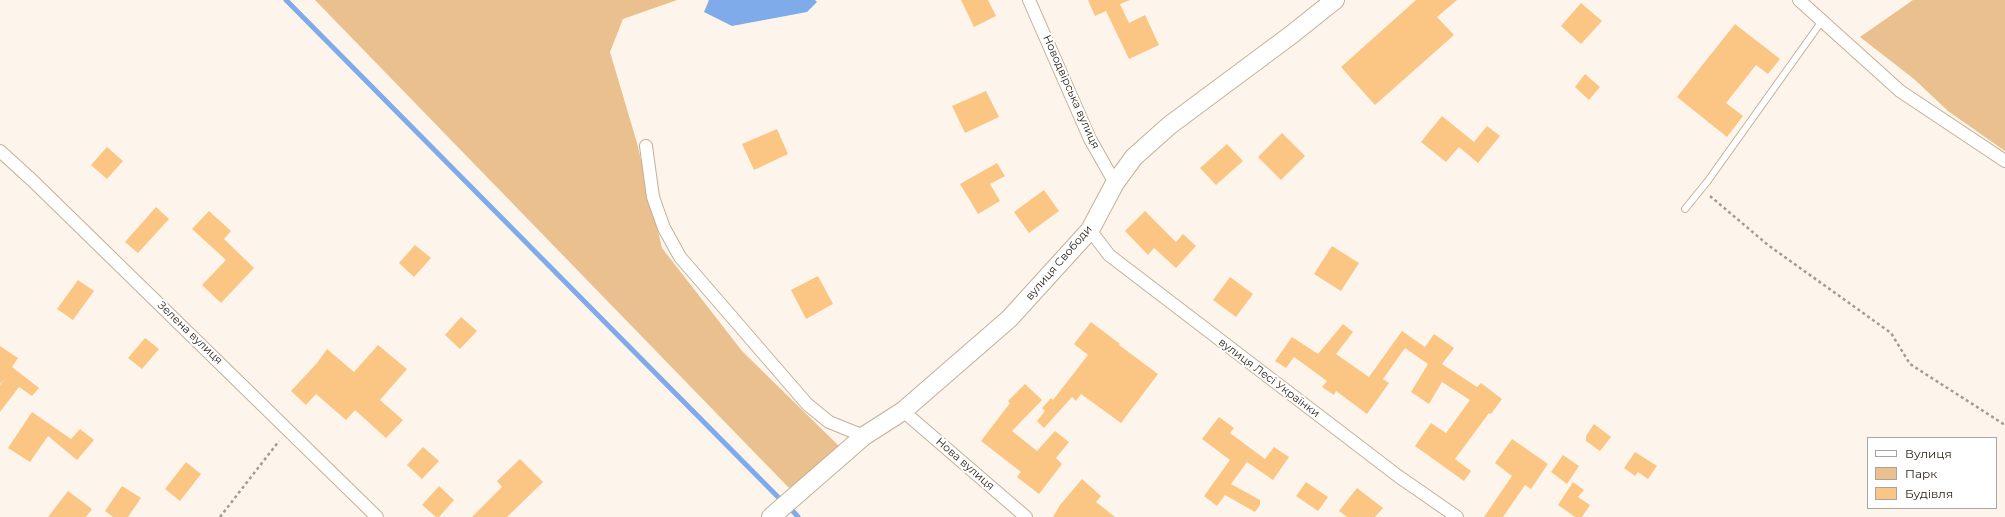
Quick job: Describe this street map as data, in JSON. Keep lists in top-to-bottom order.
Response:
{
  "streets": {
    "main road": ["вулиця Свободи"],
    "street": [
      "Новодвірська вулиця",
      "Зелена вулиця",
      "вулиця Лесі Українки",
      "Нова вулиця"
    ]
  },
  "crossings": [
    ["Новодвірська вулиця", "вулиця Свободи"],
    ["вулиця Свободи", "вулиця Лесі Українки"],
    ["вулиця Свободи", "Нова вулиця"]
  ],
  "legend": ["Вулиця", "Парк", "Будівля"]
}
